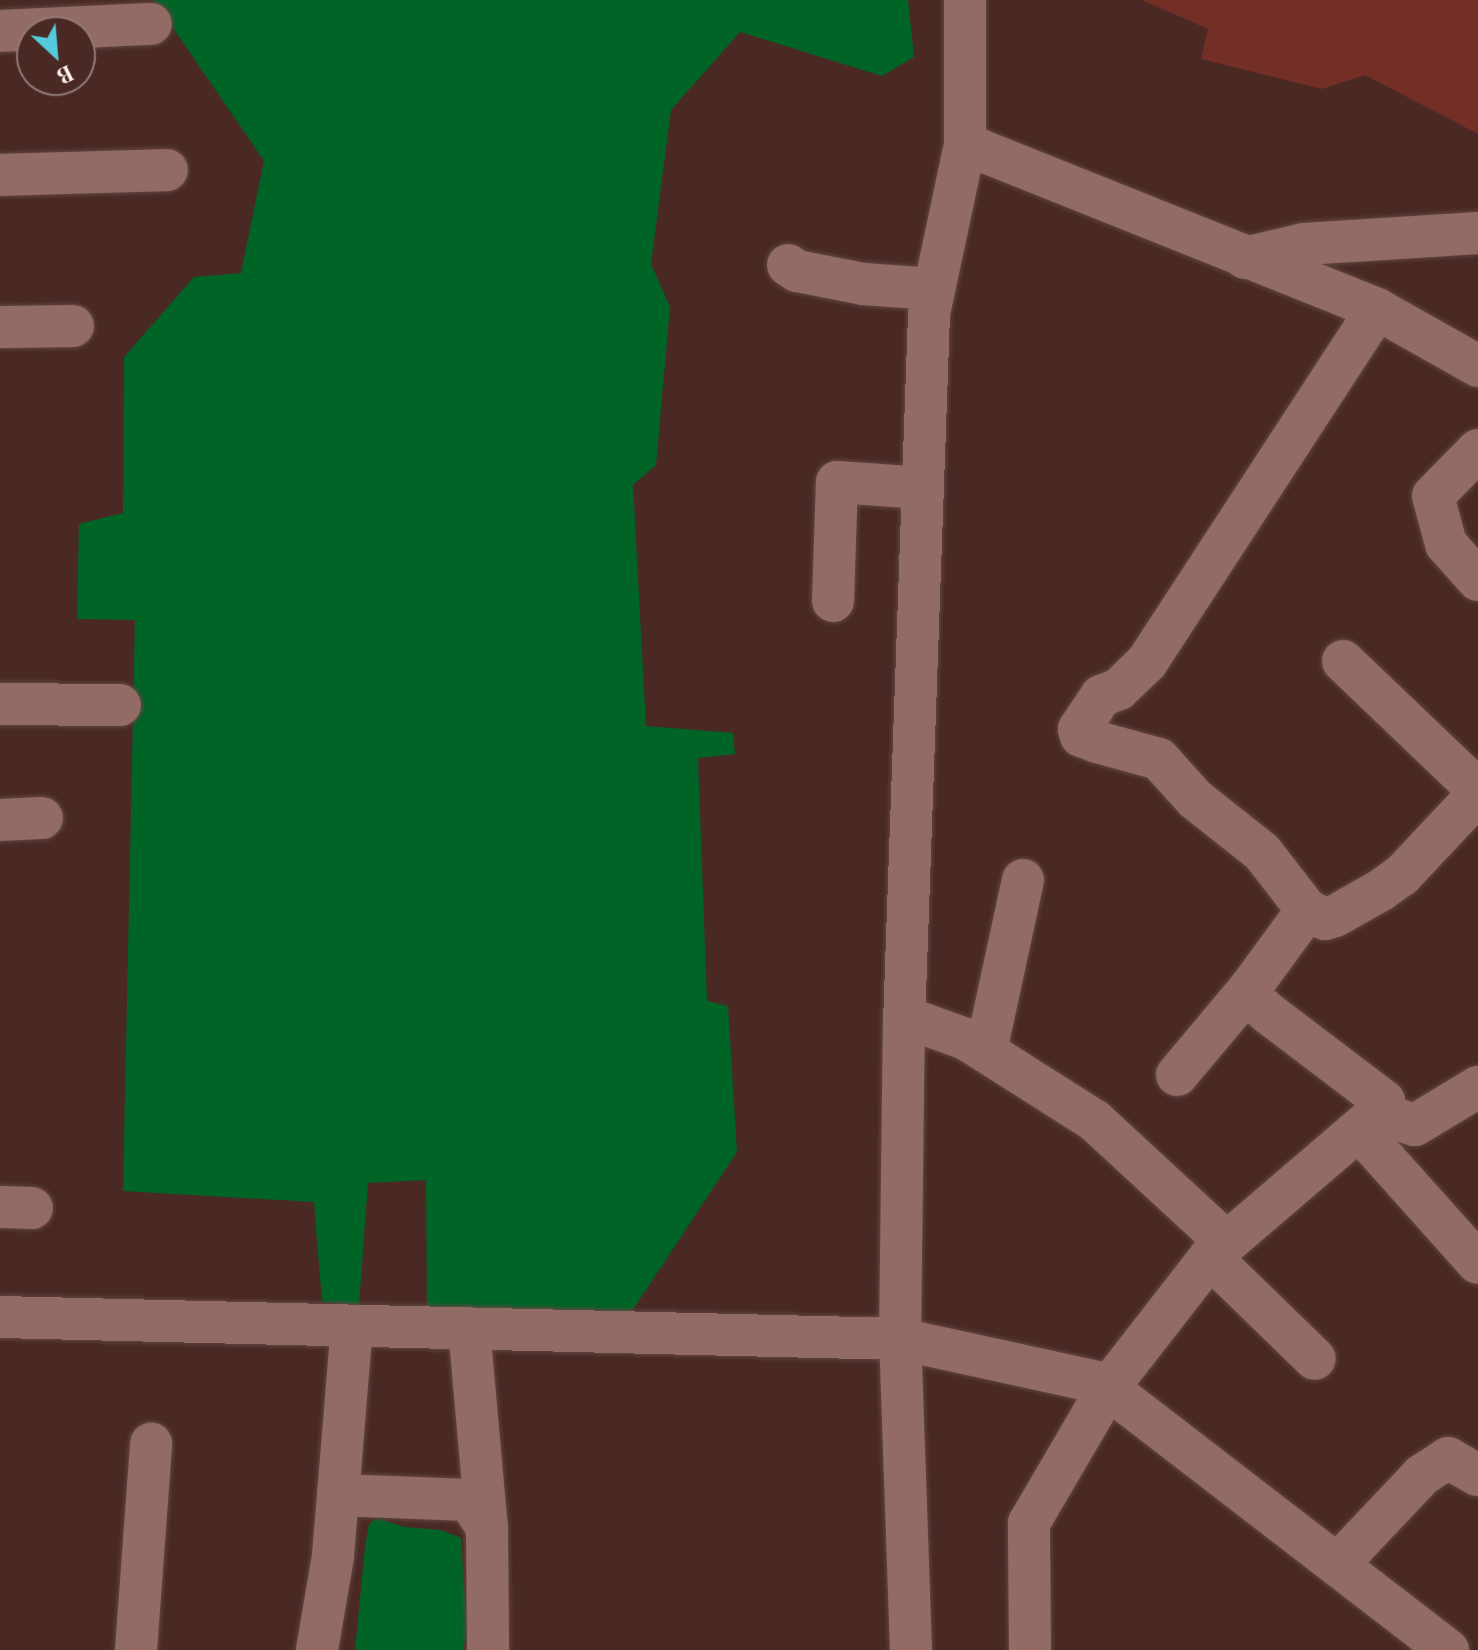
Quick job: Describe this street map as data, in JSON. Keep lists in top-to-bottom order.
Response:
{
  "north": "bottom right"
}
